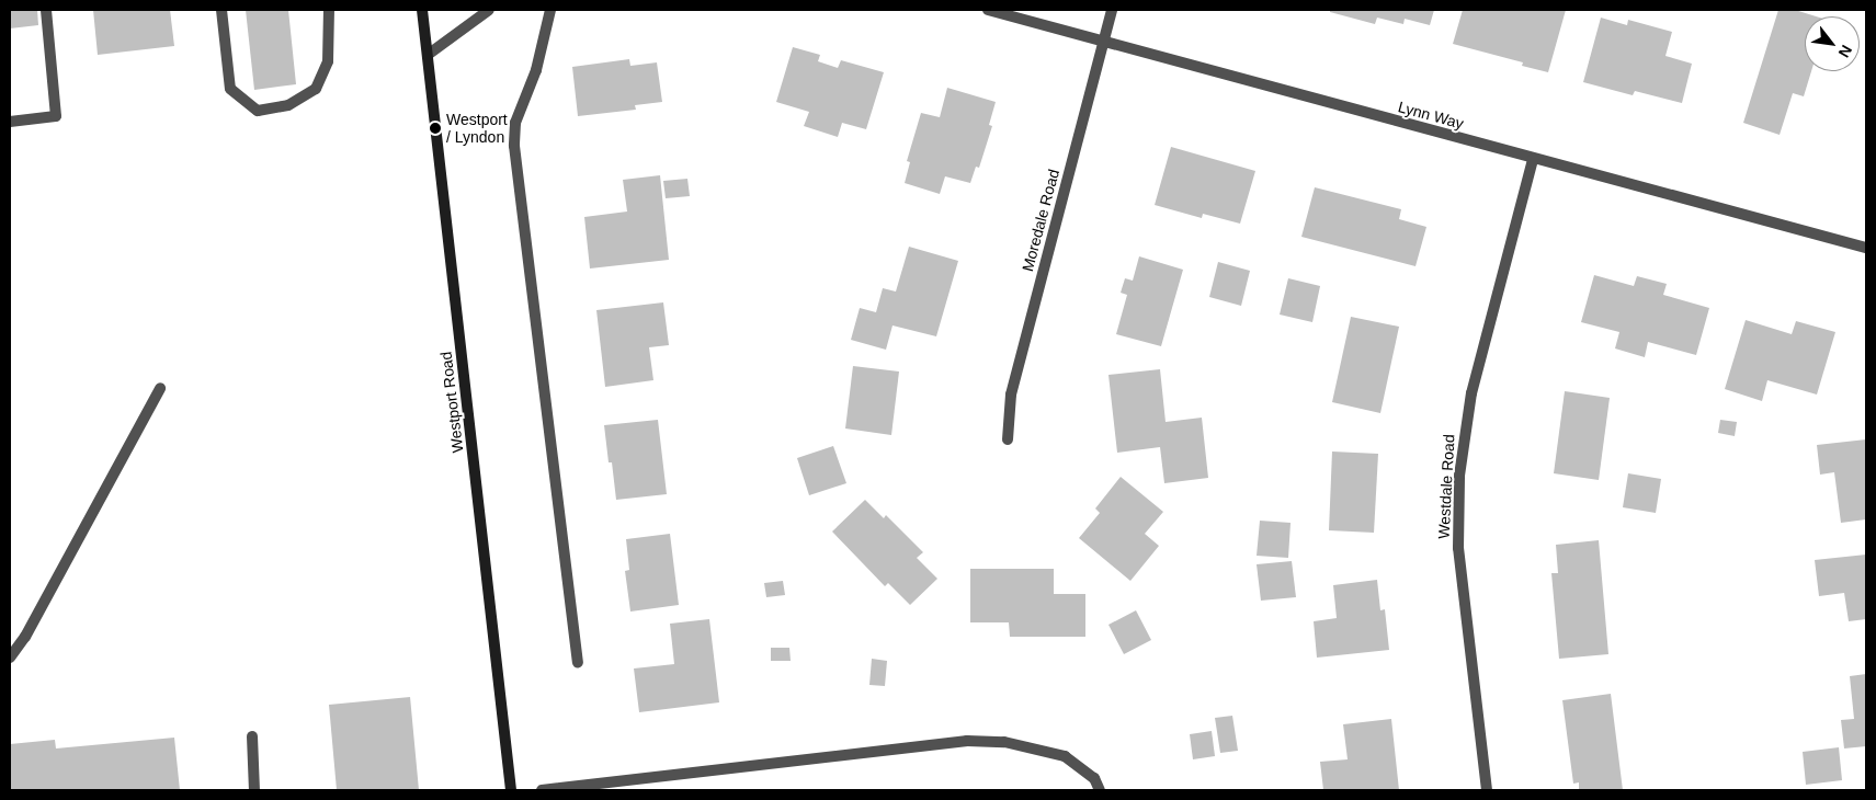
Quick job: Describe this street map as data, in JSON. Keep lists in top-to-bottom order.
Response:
{
  "streets": {
    "main road": ["Westport Road"],
    "street": ["Lynn Way", "Moredale Road", "Westdale Road"]
  },
  "crossings": [
    ["Lynn Way", "Moredale Road"],
    ["Lynn Way", "Westdale Road"]
  ],
  "places": ["Westport / Lyndon"],
  "north": "bottom right"
}
